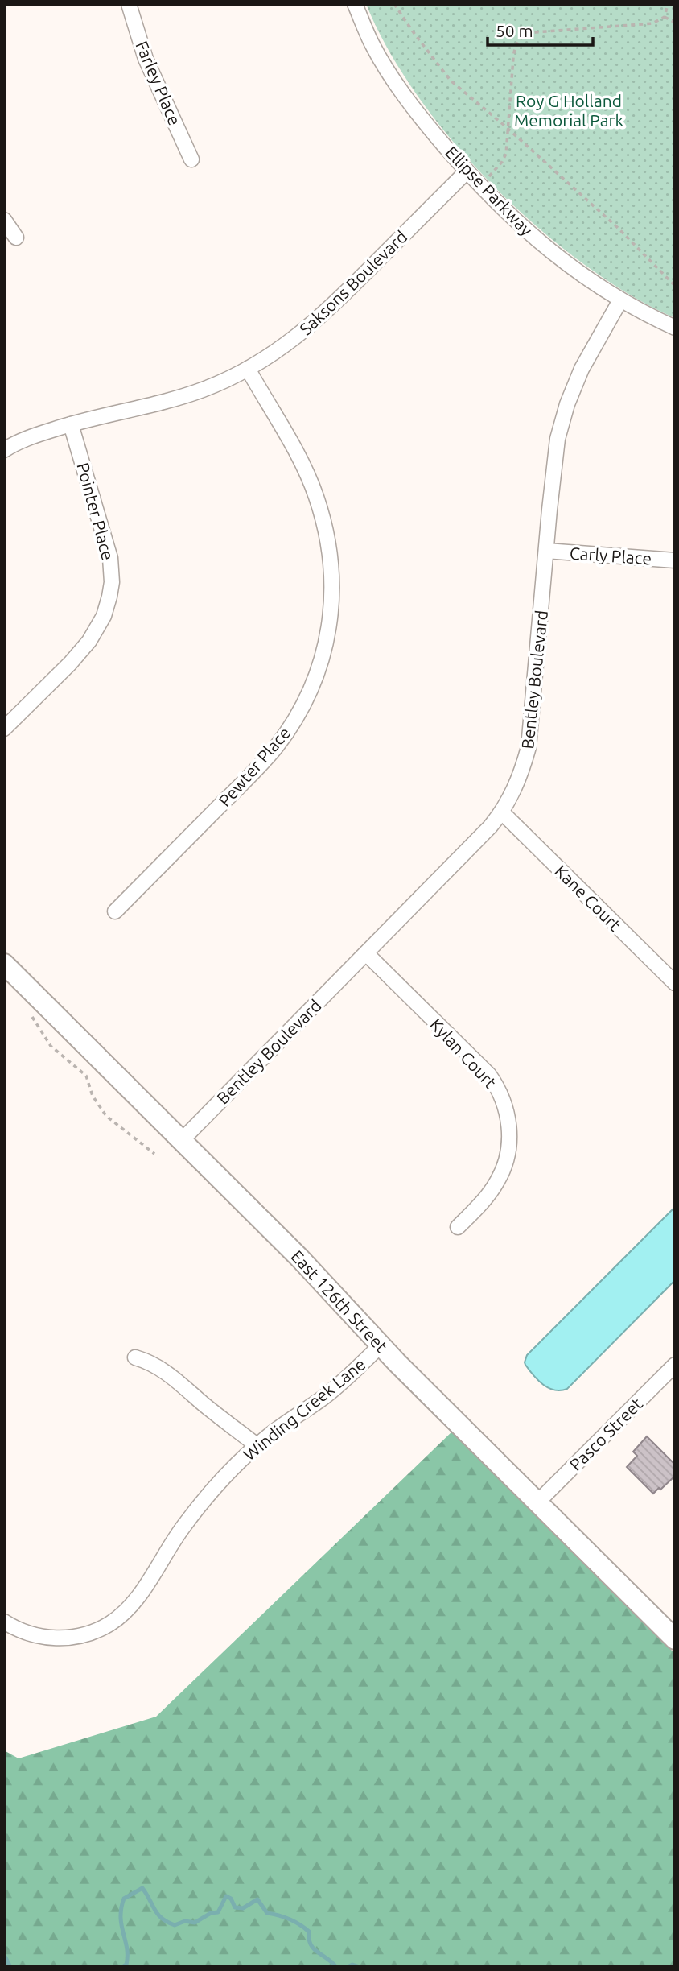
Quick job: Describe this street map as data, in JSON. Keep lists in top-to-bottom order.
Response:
{
  "streets": {
    "main road": ["East 126th Street"],
    "street": [
      "Farley Place",
      "Ellipse Parkway",
      "Saksons Boulevard",
      "Pointer Place",
      "Carly Place",
      "Bentley Boulevard",
      "Pewter Place",
      "Kane Court",
      "Kylan Court",
      "Winding Creek Lane",
      "Pasco Street"
    ]
  },
  "crossings": [
    ["Ellipse Parkway", "Saksons Boulevard"],
    ["Ellipse Parkway", "Bentley Boulevard"],
    ["Saksons Boulevard", "Pointer Place"],
    ["Saksons Boulevard", "Pewter Place"],
    ["Carly Place", "Bentley Boulevard"],
    ["Bentley Boulevard", "Kane Court"],
    ["Bentley Boulevard", "Kylan Court"],
    ["Bentley Boulevard", "East 126th Street"],
    ["East 126th Street", "Winding Creek Lane"],
    ["East 126th Street", "Pasco Street"]
  ],
  "parks": ["Roy G Holland Memorial Park"],
  "scale_bar": "50 m"
}
